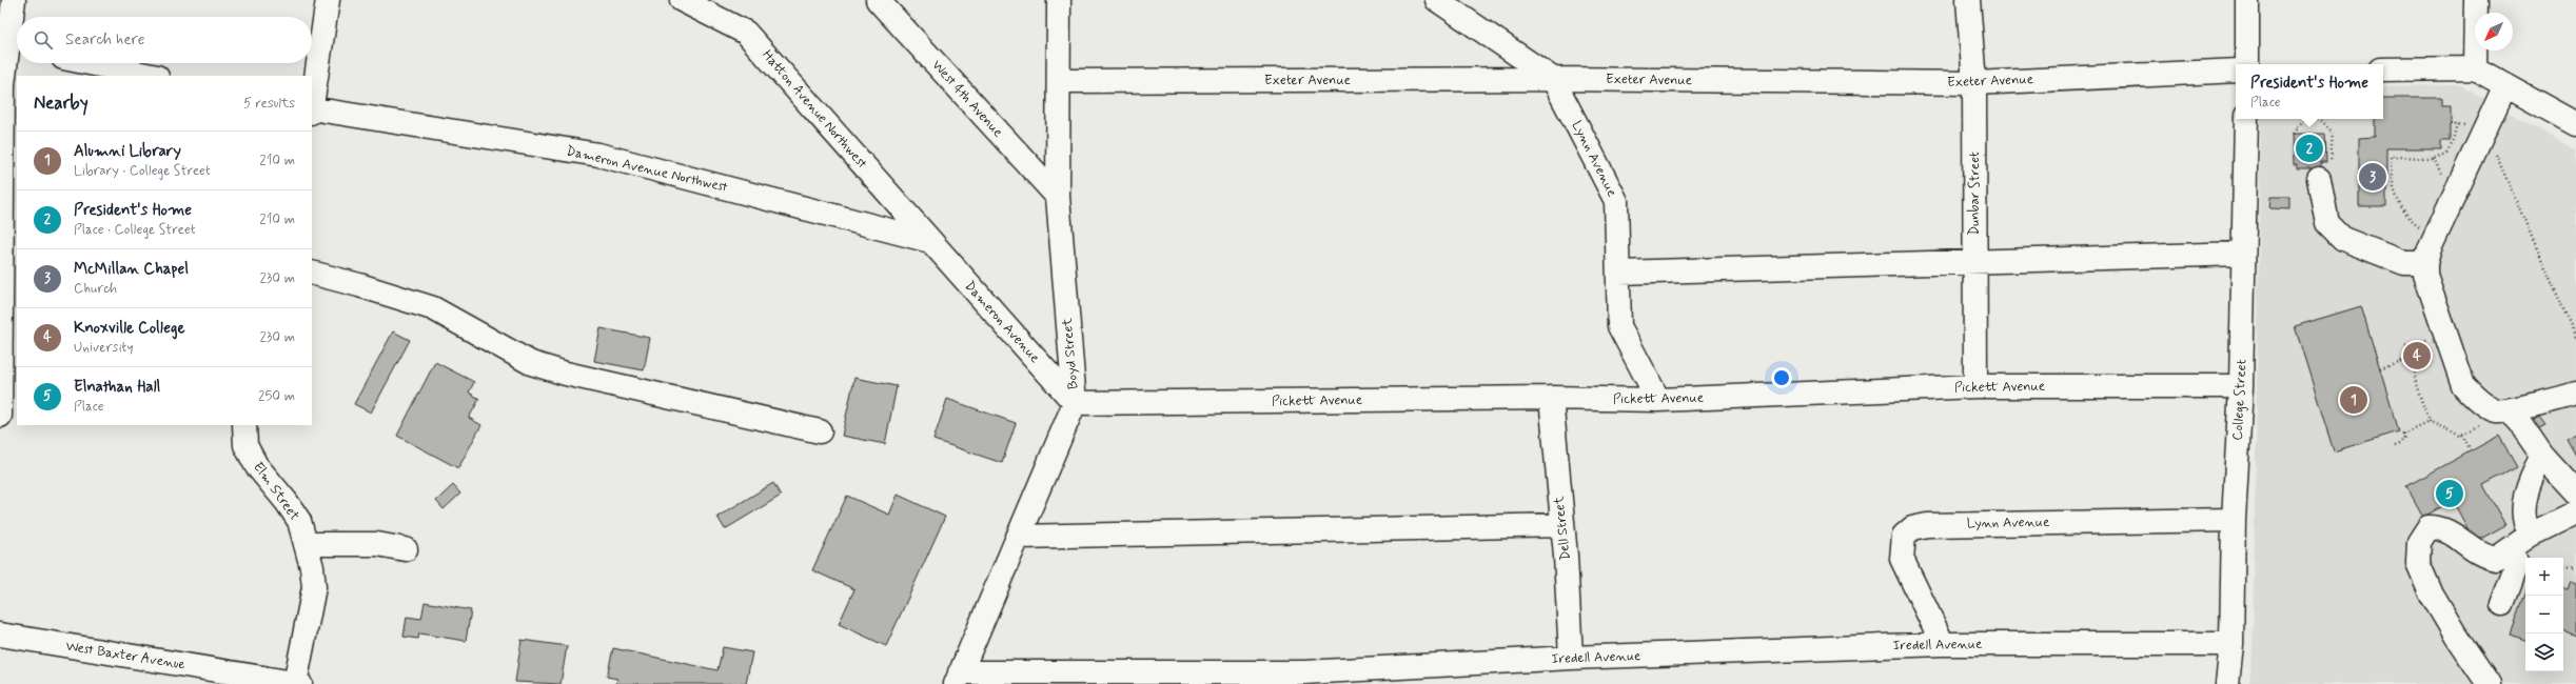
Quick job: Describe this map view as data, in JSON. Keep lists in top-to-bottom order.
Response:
{
  "streets": {
    "main road": [
      "Exeter Avenue",
      "West 4th Avenue",
      "Hatton Avenue Northwest",
      "Lynn Avenue",
      "Dameron Avenue Northwest",
      "Dunbar Street",
      "Dameron Avenue",
      "Boyd Street",
      "Pickett Avenue",
      "College Street",
      "Elm Street",
      "Dell Street",
      "Iredell Avenue",
      "West Baxter Avenue"
    ]
  },
  "crossings": [
    ["Exeter Avenue", "Lynn Avenue"],
    ["Exeter Avenue", "Dunbar Street"],
    ["Exeter Avenue", "Boyd Street"],
    ["West 4th Avenue", "Boyd Street"],
    ["Hatton Avenue Northwest", "Dameron Avenue Northwest"],
    ["Hatton Avenue Northwest", "Dameron Avenue"],
    ["Lynn Avenue", "Pickett Avenue"],
    ["Lynn Avenue", "College Street"],
    ["Lynn Avenue", "Iredell Avenue"],
    ["Dameron Avenue Northwest", "Dameron Avenue"],
    ["Dunbar Street", "Pickett Avenue"],
    ["Dameron Avenue", "Boyd Street"],
    ["Dameron Avenue", "Pickett Avenue"],
    ["Boyd Street", "Pickett Avenue"],
    ["Boyd Street", "Iredell Avenue"],
    ["Pickett Avenue", "College Street"],
    ["Pickett Avenue", "Dell Street"],
    ["College Street", "Iredell Avenue"],
    ["Elm Street", "West Baxter Avenue"],
    ["Dell Street", "Iredell Avenue"]
  ],
  "north": "bottom left",
  "page": {
    "search": "Search here",
    "popup": ["President's Home", "Place"],
    "heading": ["Nearby", "5 results"],
    "list": [
      {
        "mark": "1",
        "name": "Alumni Library",
        "note": "Library · College Street",
        "value": "210 m"
      },
      {
        "mark": "2",
        "name": "President's Home",
        "note": "Place · College Street",
        "value": "210 m"
      },
      {
        "mark": "3",
        "name": "McMillan Chapel",
        "note": "Church",
        "value": "230 m"
      },
      {
        "mark": "4",
        "name": "Knoxville College",
        "note": "University",
        "value": "230 m"
      },
      {
        "mark": "5",
        "name": "Elnathan Hall",
        "note": "Place",
        "value": "250 m"
      }
    ],
    "pins": [
      "2",
      "3",
      "4",
      "1",
      "5"
    ],
    "map_buttons": ["+", "−"]
  }
}
